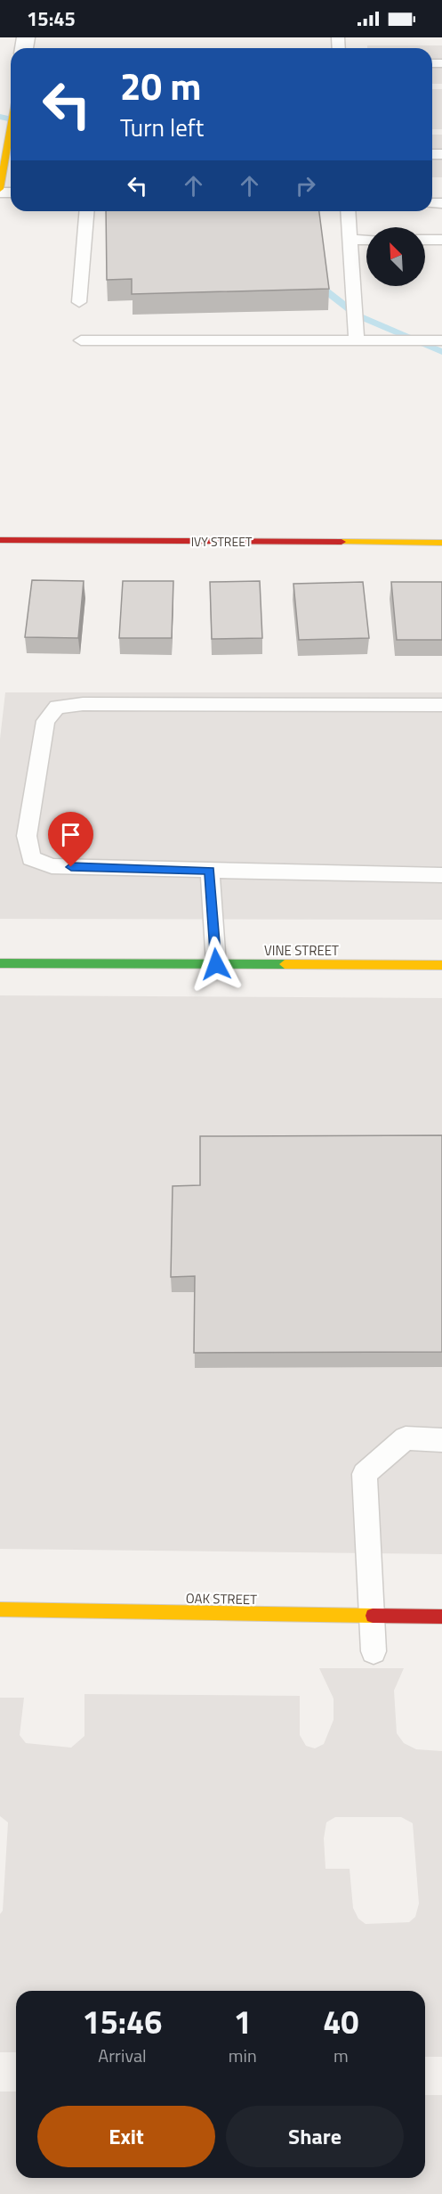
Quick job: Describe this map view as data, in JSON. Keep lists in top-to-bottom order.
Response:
{
  "streets": {
    "street": ["IVY STREET", "VINE STREET", "OAK STREET"]
  },
  "north": "top left",
  "page": {
    "status": "15:45",
    "turn": ["20 m", "Turn left"],
    "eta": [
      "15:46",
      "Arrival",
      "1",
      "min",
      "40",
      "m"
    ],
    "buttons": ["Exit", "Share"]
  }
}
